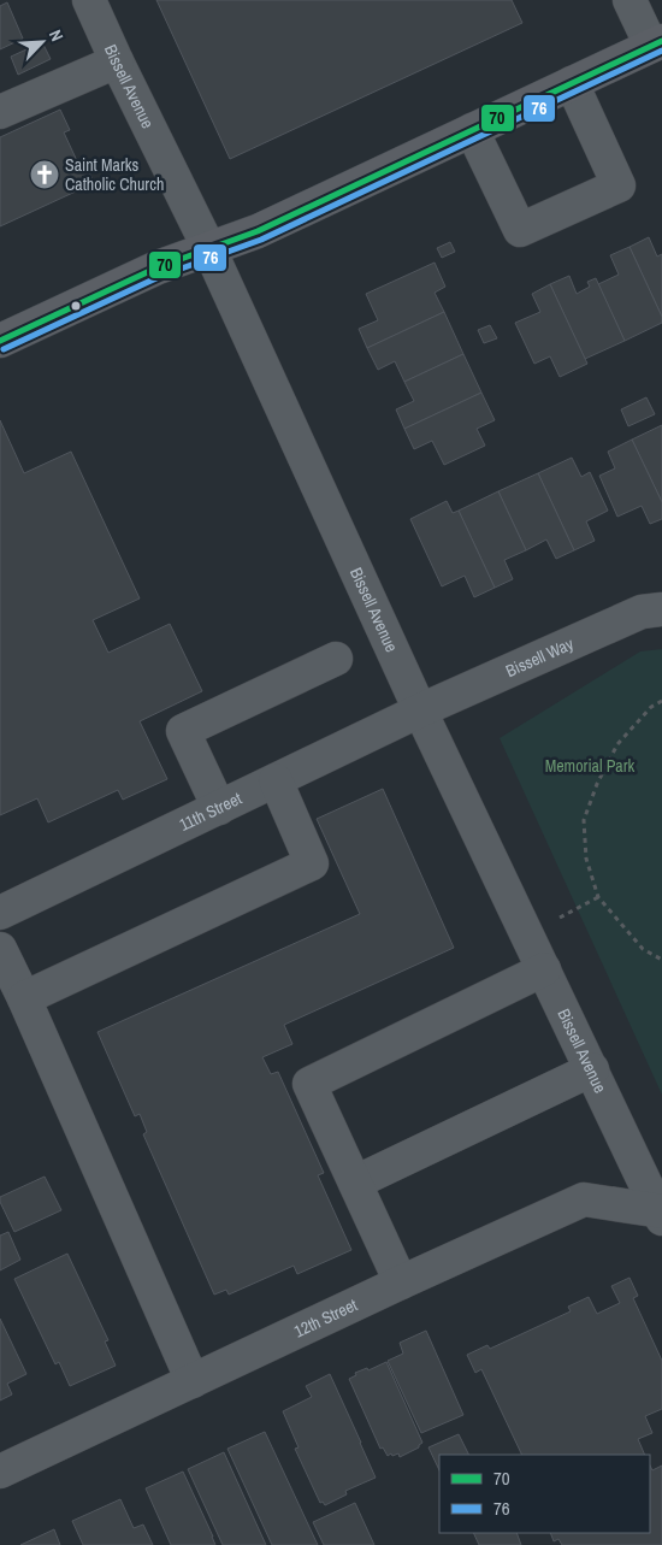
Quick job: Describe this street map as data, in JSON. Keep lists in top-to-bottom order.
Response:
{
  "streets": {
    "street": [
      "Bissell Avenue",
      "Bissell Way",
      "11th Street",
      "12th Street"
    ]
  },
  "crossings": [
    ["Bissell Avenue", "Bissell Way"],
    ["Bissell Avenue", "11th Street"],
    ["Bissell Avenue", "12th Street"],
    ["Bissell Way", "11th Street"]
  ],
  "parks": ["Memorial Park"],
  "places": {
    "church": ["Saint Marks Catholic Church"]
  },
  "lines": ["transit line 70", "transit line 76"],
  "legend": ["70", "76"],
  "north": "top right"
}
